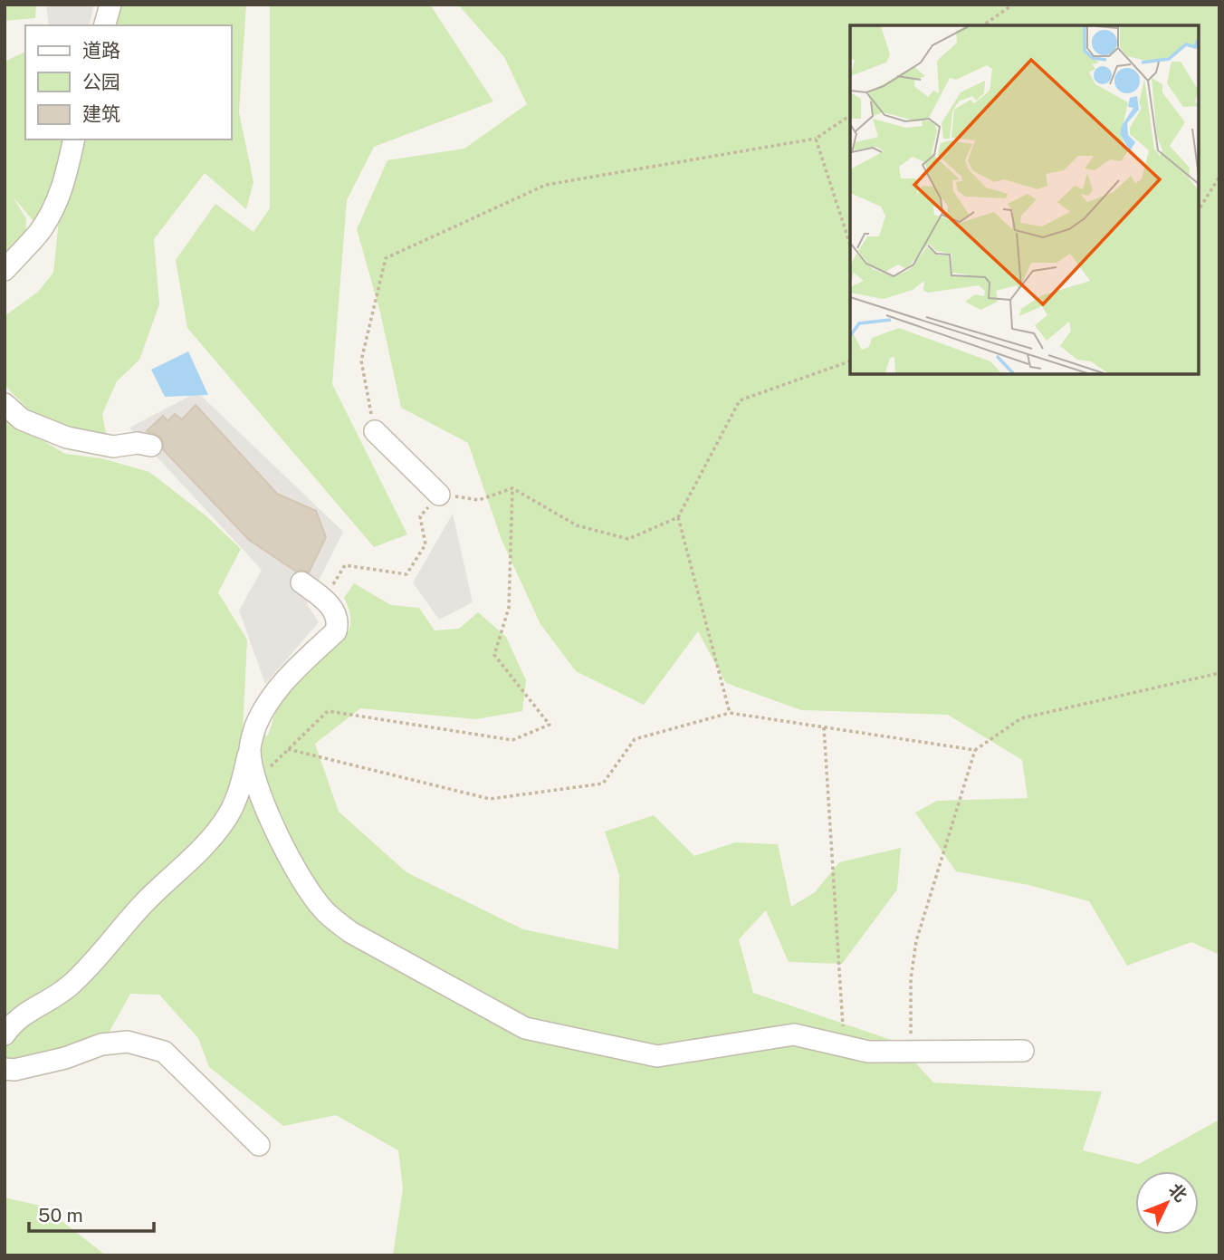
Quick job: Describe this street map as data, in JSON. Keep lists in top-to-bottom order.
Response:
{
  "legend": ["道路", "公园", "建筑"],
  "scale_bar": "50 m",
  "north": "top right"
}
